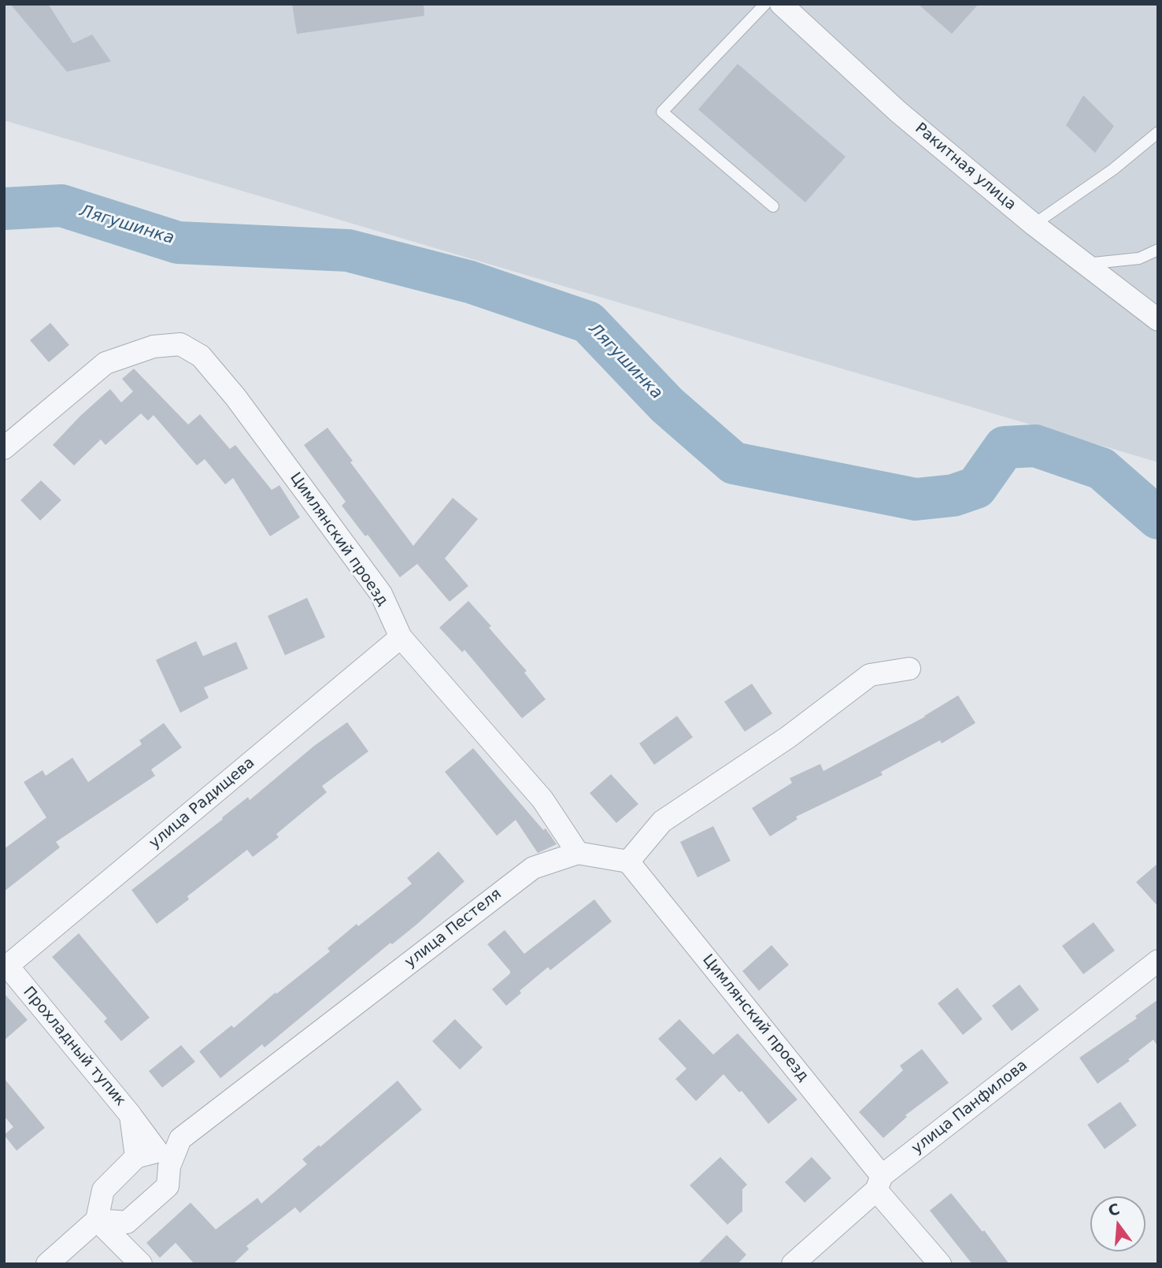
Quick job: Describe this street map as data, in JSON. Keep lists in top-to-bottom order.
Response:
{
  "streets": {
    "street": [
      "Ракитная улица",
      "Цимлянский проезд",
      "улица Радищева",
      "улица Пестеля",
      "Прохладный тупик",
      "улица Панфилова"
    ]
  },
  "crossings": [
    ["Цимлянский проезд", "улица Радищева"],
    ["Цимлянский проезд", "улица Пестеля"],
    ["Цимлянский проезд", "улица Панфилова"],
    ["улица Радищева", "Прохладный тупик"]
  ],
  "water": ["Лягушинка"],
  "north": "top"
}
